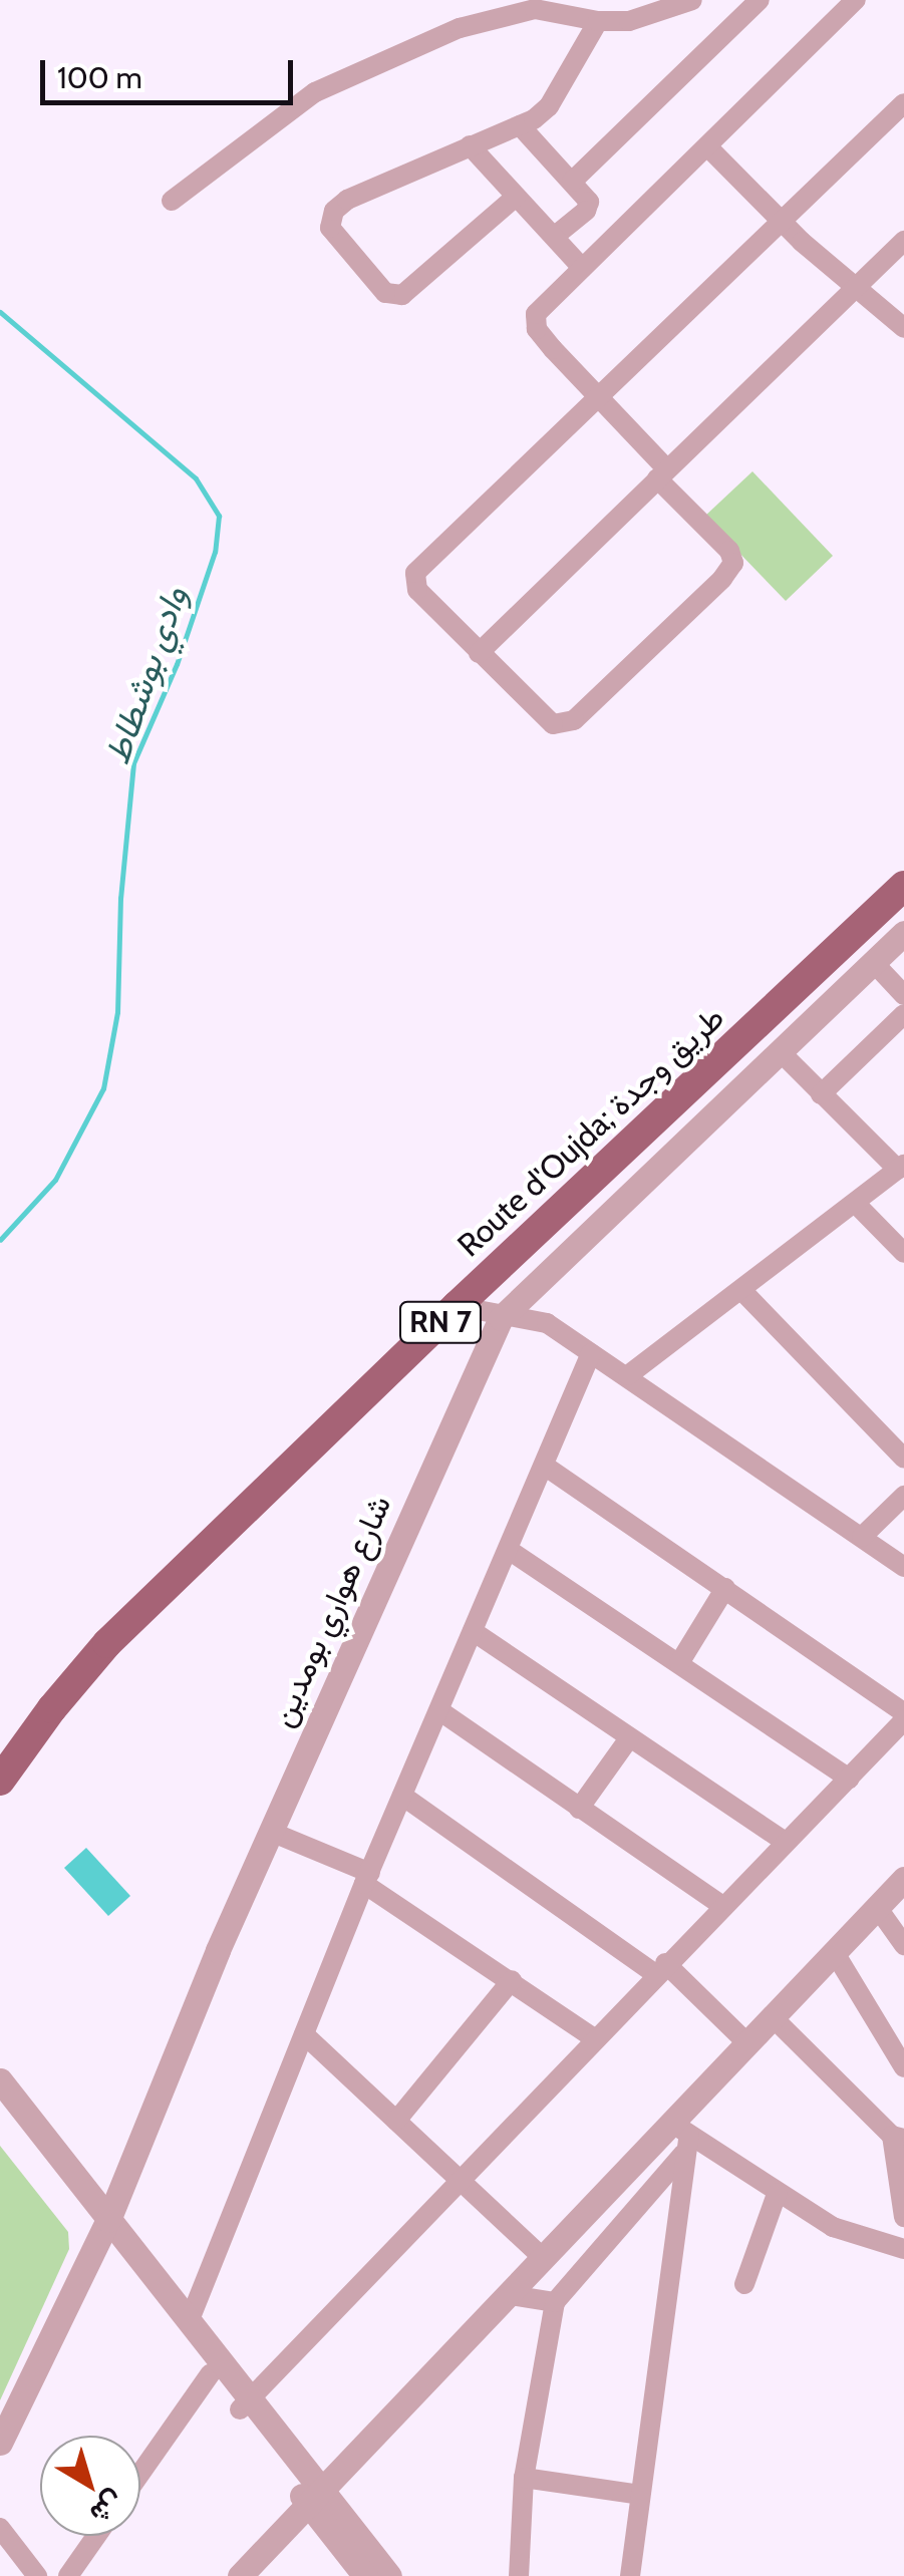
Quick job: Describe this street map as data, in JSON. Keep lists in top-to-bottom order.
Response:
{
  "streets": {
    "main road": ["Route d'Oujda; طريق وجدة", "RN 7"],
    "street": ["شارع هواري بومدين"]
  },
  "water": ["وادي بوشطاط"],
  "scale_bar": "100 m",
  "north": "bottom right"
}
